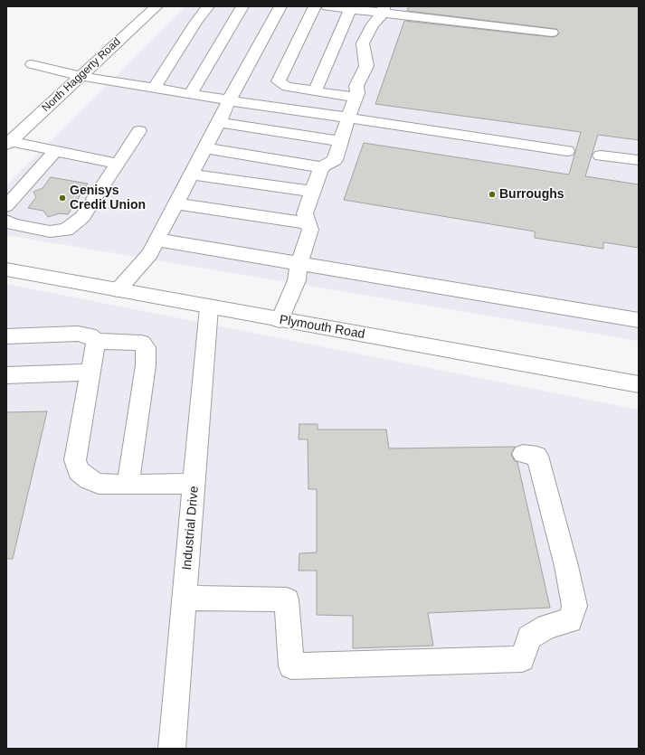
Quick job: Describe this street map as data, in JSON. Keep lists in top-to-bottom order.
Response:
{
  "streets": {
    "street": ["North Haggerty Road", "Plymouth Road", "Industrial Drive"]
  },
  "crossings": [
    ["Plymouth Road", "Industrial Drive"]
  ],
  "places": ["Burroughs", "Genisys Credit Union"]
}
